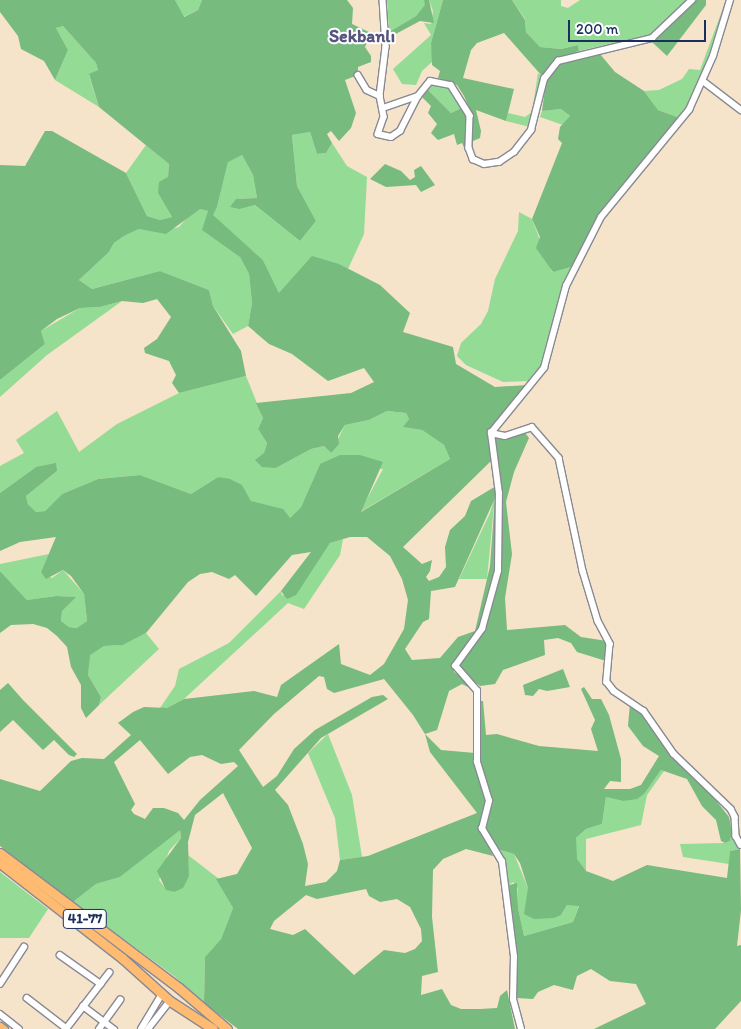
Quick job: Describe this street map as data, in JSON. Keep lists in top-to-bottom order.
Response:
{
  "streets": {
    "highway": ["41-77"]
  },
  "districts": ["Sekbanlı"],
  "scale_bar": "200 m"
}
